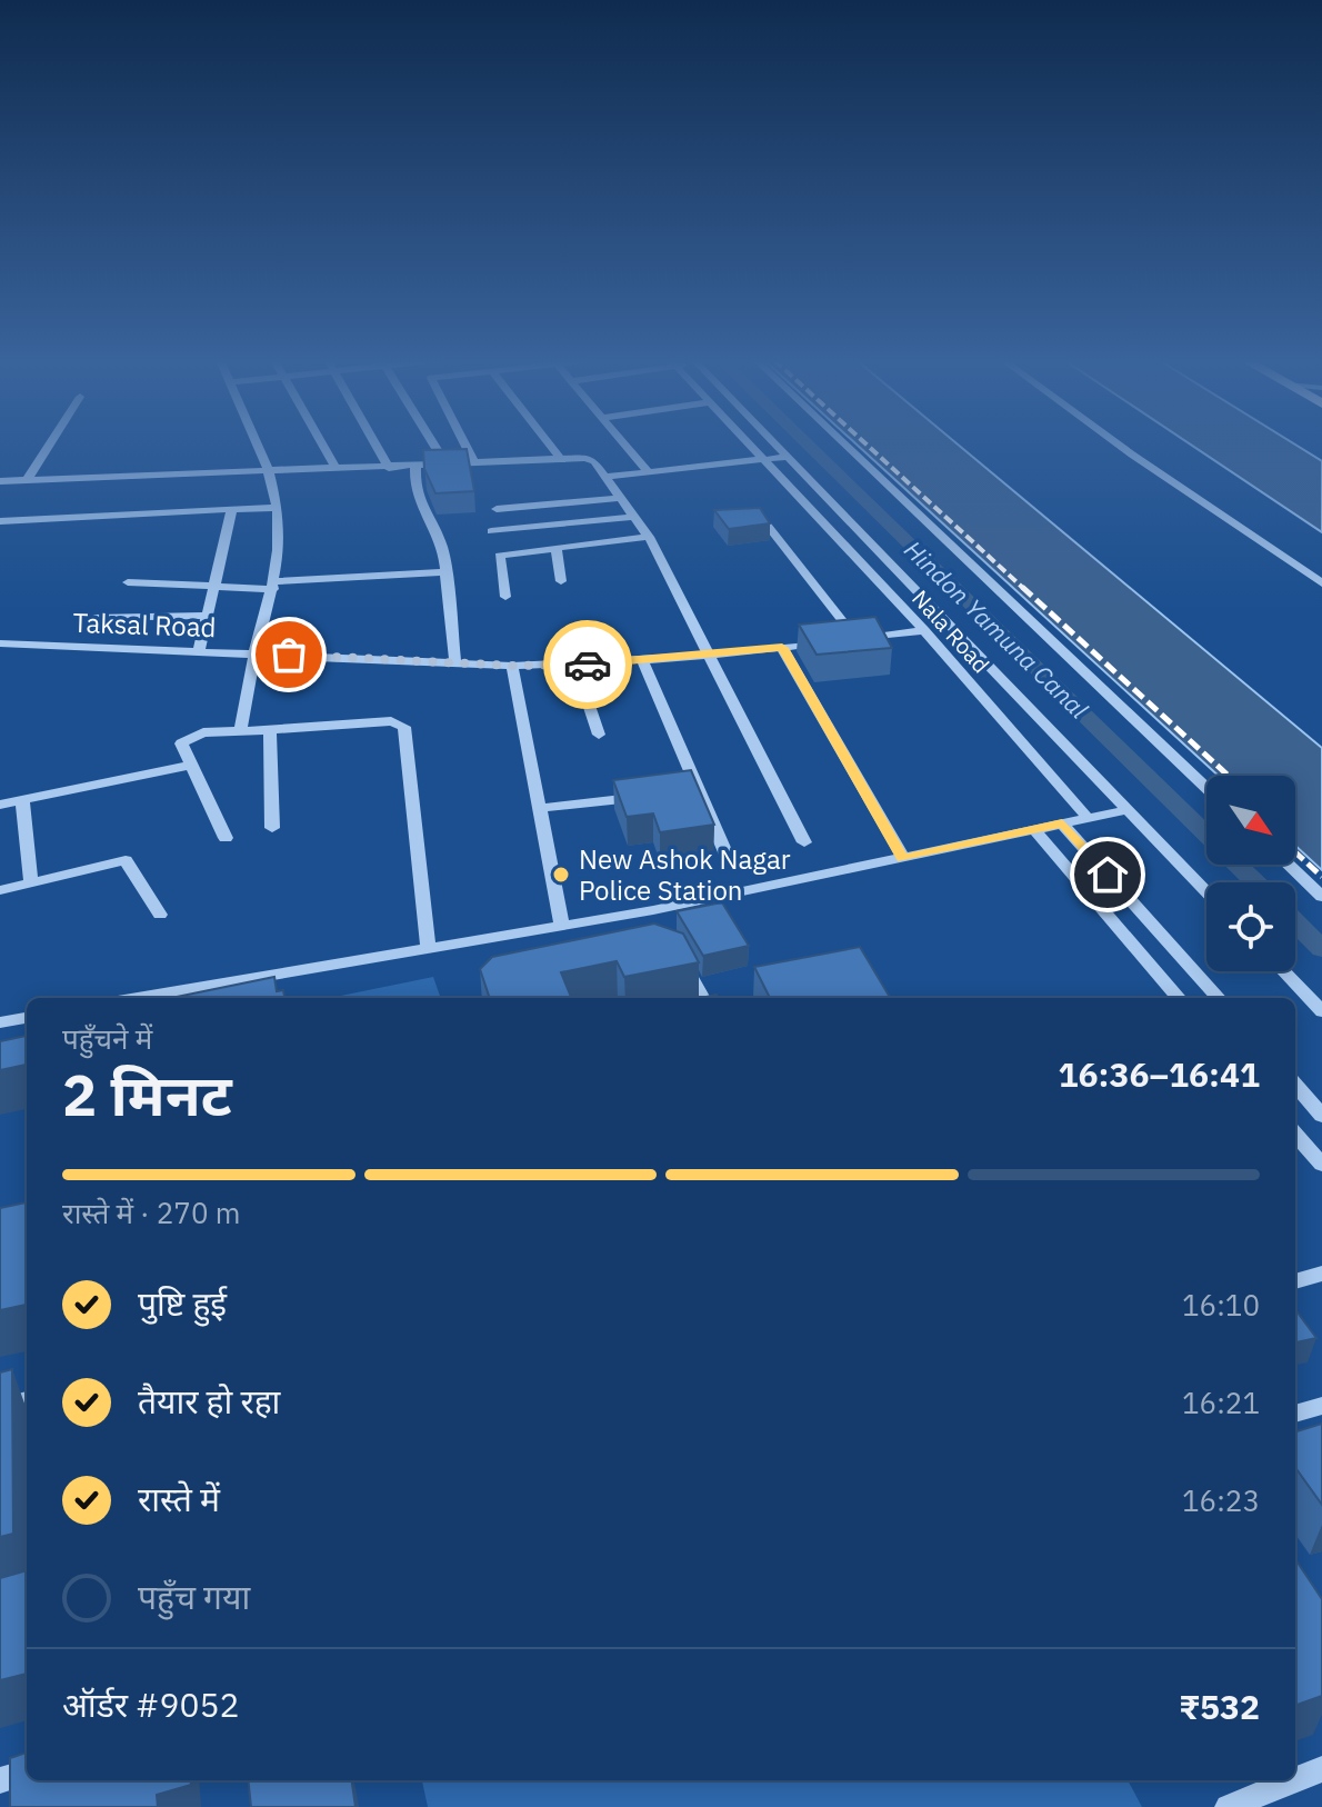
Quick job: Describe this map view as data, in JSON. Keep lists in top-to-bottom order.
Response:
{
  "streets": {
    "street": ["Taksal Road", "Nala Road"]
  },
  "water": ["Hindon Yamuna Canal"],
  "places": ["New Ashok Nagar Police Station"],
  "north": "bottom right",
  "page": {
    "heading": ["2 मिनट", "पहुँचने में", "16:36–16:41"],
    "panel": ["ऑर्डर #9052", "₹532"],
    "bar": "रास्ते में · 270 m",
    "list": [
      ["पुष्टि हुई", "16:10"],
      ["तैयार हो रहा", "16:21"],
      ["रास्ते में", "16:23"],
      "पहुँच गया"
    ]
  }
}
